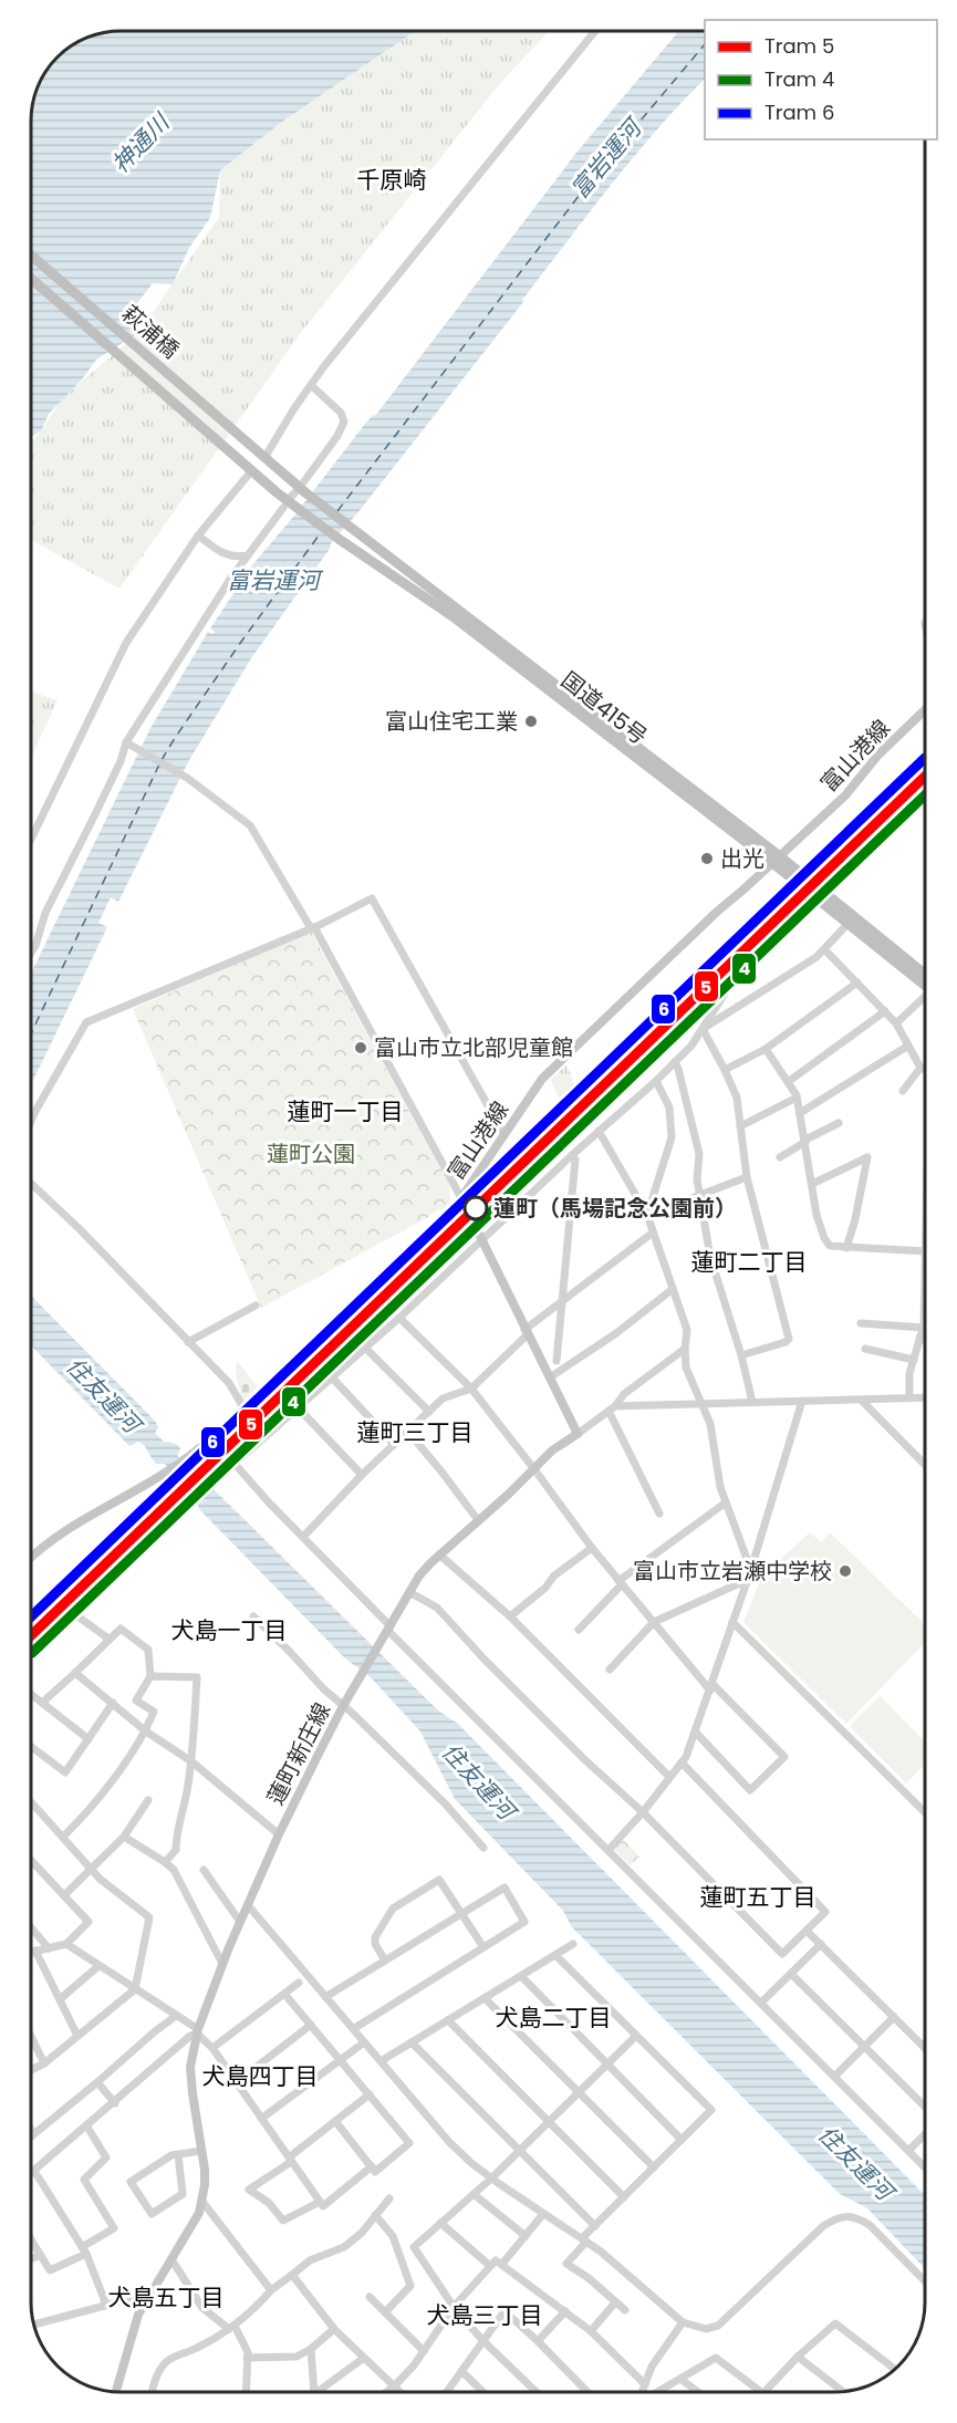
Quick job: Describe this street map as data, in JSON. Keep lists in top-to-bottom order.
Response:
{
  "streets": {
    "highway": ["萩浦橋", "国道415号"],
    "main road": ["富山港線", "蓮町新庄線"]
  },
  "crossings": [
    ["萩浦橋", "国道415号"],
    ["国道415号", "富山港線"]
  ],
  "districts": [
    "千原崎",
    "蓮町一丁目",
    "蓮町二丁目",
    "蓮町三丁目",
    "犬島一丁目",
    "蓮町五丁目",
    "犬島二丁目",
    "犬島四丁目",
    "犬島五丁目",
    "犬島三丁目"
  ],
  "water": ["神通川", "富岩運河", "住友運河"],
  "parks": ["蓮町公園"],
  "places": [
    "富山住宅工業",
    "出光",
    "富山市立北部児童館",
    "蓮町（馬場記念公園前）",
    "富山市立岩瀬中学校"
  ],
  "lines": ["tram line 6", "tram line 5", "tram line 4"],
  "legend": ["Tram 5", "Tram 4", "Tram 6"]
}
